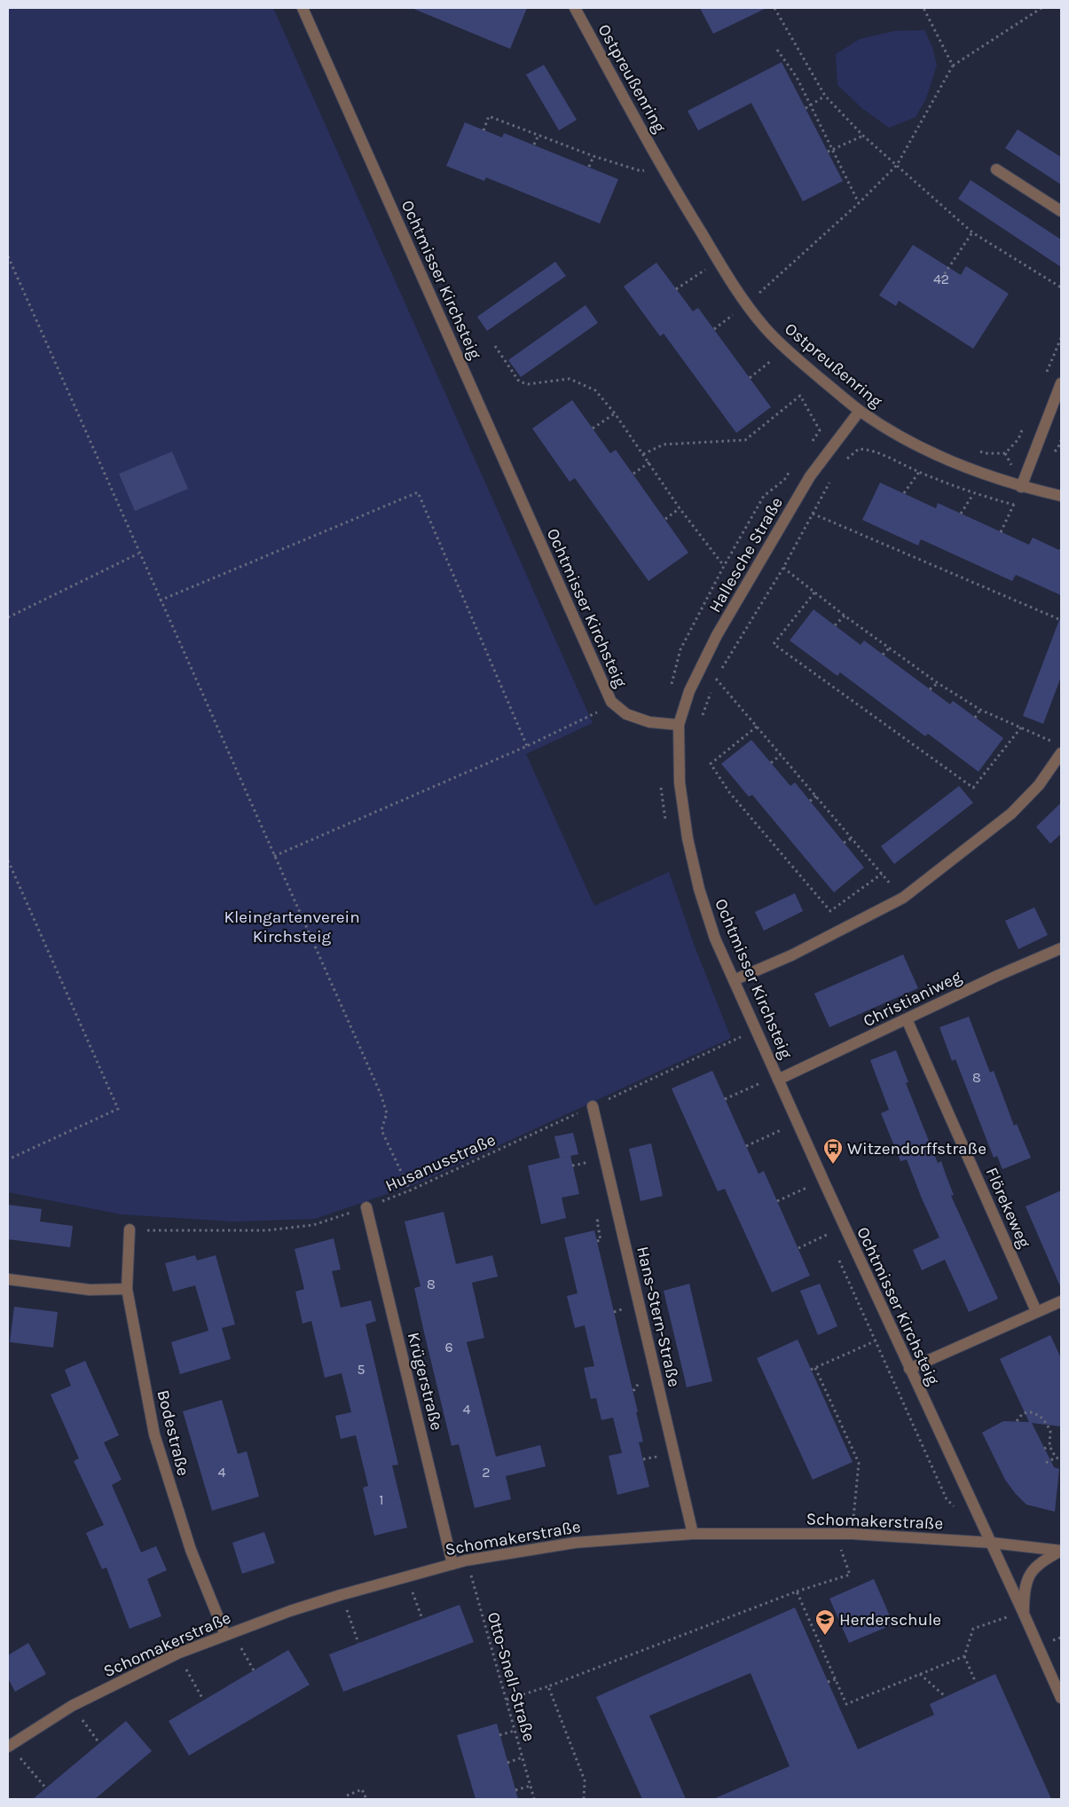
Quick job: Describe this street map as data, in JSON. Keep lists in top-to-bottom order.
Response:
{
  "streets": {
    "street": [
      "Ostpreußenring",
      "Ochtmisser Kirchsteig",
      "Hallesche Straße",
      "Christianiweg",
      "Flörekeweg",
      "Hans-Stern-Straße",
      "Krügerstraße",
      "Bodestraße",
      "Schomakerstraße"
    ],
    "path": ["Husanusstraße", "Otto-Snell-Straße"]
  },
  "crossings": [
    ["Ostpreußenring", "Hallesche Straße"],
    ["Ochtmisser Kirchsteig", "Hallesche Straße"],
    ["Ochtmisser Kirchsteig", "Christianiweg"],
    ["Ochtmisser Kirchsteig", "Schomakerstraße"],
    ["Christianiweg", "Flörekeweg"],
    ["Husanusstraße", "Hans-Stern-Straße"],
    ["Husanusstraße", "Krügerstraße"],
    ["Husanusstraße", "Bodestraße"],
    ["Hans-Stern-Straße", "Schomakerstraße"],
    ["Krügerstraße", "Schomakerstraße"],
    ["Bodestraße", "Schomakerstraße"],
    ["Schomakerstraße", "Otto-Snell-Straße"]
  ],
  "parks": ["Kleingartenverein Kirchsteig"],
  "places": {
    "bus stop": ["Witzendorffstraße"],
    "school or university": ["Herderschule"]
  },
  "house_numbers": [
    "42",
    "8",
    "8",
    "6",
    "5",
    "4",
    "4",
    "2",
    "1"
  ]
}
